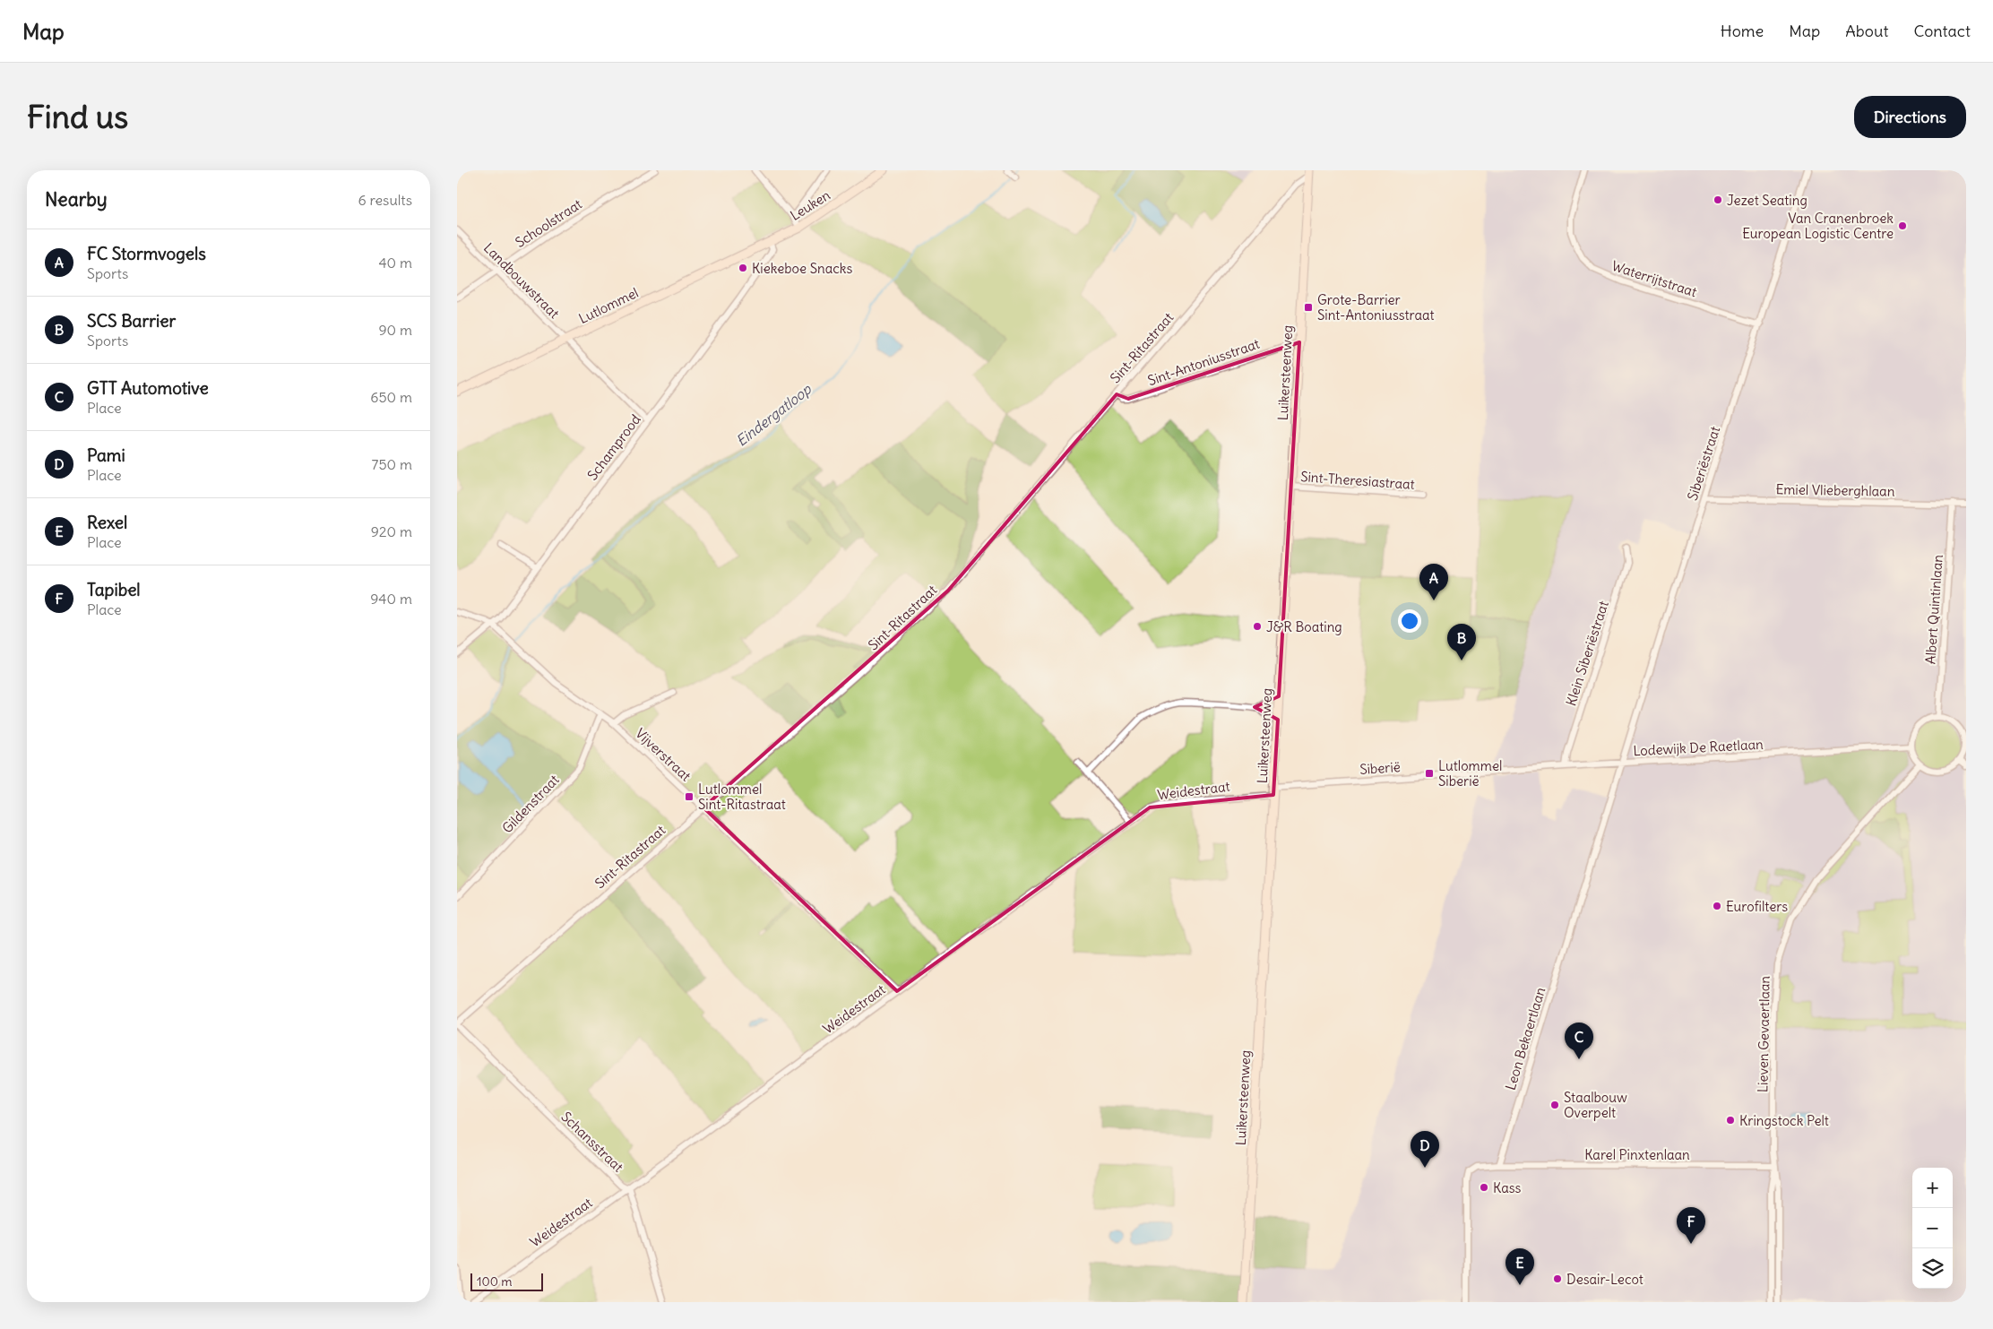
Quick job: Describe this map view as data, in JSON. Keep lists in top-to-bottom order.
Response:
{
  "streets": {
    "main road": ["Leuken", "Lutlommel", "Luikersteenweg"],
    "street": [
      "Schoolstraat",
      "Waterrijtstraat",
      "Landbouwstraat",
      "Sint-Ritastraat",
      "Sint-Antoniusstraat",
      "Schamprood",
      "Siberiëstraat",
      "Sint-Theresiastraat",
      "Emiel Vlieberghlaan",
      "Albert Quintinlaan",
      "Klein Siberiëstraat",
      "Lodewijk De Raetlaan",
      "Vijverstraat",
      "Siberië",
      "Weidestraat",
      "Gildenstraat",
      "Lieven Gevaertlaan",
      "Leon Bekaertlaan",
      "Schansstraat",
      "Karel Pinxtenlaan"
    ]
  },
  "crossings": [
    ["Leuken", "Lutlommel"],
    ["Leuken", "Schamprood"],
    ["Schoolstraat", "Landbouwstraat"],
    ["Waterrijtstraat", "Siberiëstraat"],
    ["Landbouwstraat", "Lutlommel"],
    ["Landbouwstraat", "Schamprood"],
    ["Lutlommel", "Schamprood"],
    ["Sint-Ritastraat", "Sint-Antoniusstraat"],
    ["Sint-Ritastraat", "Luikersteenweg"],
    ["Sint-Ritastraat", "Vijverstraat"],
    ["Sint-Ritastraat", "Schansstraat"],
    ["Sint-Antoniusstraat", "Luikersteenweg"],
    ["Luikersteenweg", "Sint-Theresiastraat"],
    ["Luikersteenweg", "Siberië"],
    ["Luikersteenweg", "Weidestraat"],
    ["Schamprood", "Vijverstraat"],
    ["Siberiëstraat", "Emiel Vlieberghlaan"],
    ["Siberiëstraat", "Lodewijk De Raetlaan"],
    ["Siberiëstraat", "Leon Bekaertlaan"],
    ["Emiel Vlieberghlaan", "Albert Quintinlaan"],
    ["Albert Quintinlaan", "Lodewijk De Raetlaan"],
    ["Albert Quintinlaan", "Lieven Gevaertlaan"],
    ["Klein Siberiëstraat", "Lodewijk De Raetlaan"],
    ["Lodewijk De Raetlaan", "Siberië"],
    ["Lodewijk De Raetlaan", "Lieven Gevaertlaan"],
    ["Lodewijk De Raetlaan", "Leon Bekaertlaan"],
    ["Vijverstraat", "Weidestraat"],
    ["Vijverstraat", "Gildenstraat"],
    ["Siberië", "Weidestraat"],
    ["Weidestraat", "Schansstraat"],
    ["Lieven Gevaertlaan", "Karel Pinxtenlaan"],
    ["Leon Bekaertlaan", "Karel Pinxtenlaan"]
  ],
  "water": ["Eindergatloop"],
  "places": {
    "other": [
      "Jezet Seating",
      "Van Cranenbroek European Logistic Centre",
      "Kiekeboe Snacks",
      "J&R Boating",
      "Eurofilters",
      "Staalbouw Overpelt",
      "Kringstock Pelt",
      "Kass",
      "Desair-Lecot"
    ],
    "transit": ["Grote-Barrier Sint-Antoniusstraat", "Lutlommel Siberië", "Lutlommel Sint-Ritastraat"]
  },
  "scale_bar": "100 m",
  "page": {
    "header": "Map",
    "nav": [
      "Home",
      "Map",
      "About",
      "Contact"
    ],
    "buttons": "Directions",
    "title": "Find us",
    "heading": ["Nearby", "6 results"],
    "list": [
      {
        "mark": "A",
        "name": "FC Stormvogels",
        "note": "Sports",
        "value": "40 m"
      },
      {
        "mark": "B",
        "name": "SCS Barrier",
        "note": "Sports",
        "value": "90 m"
      },
      {
        "mark": "C",
        "name": "GTT Automotive",
        "note": "Place",
        "value": "650 m"
      },
      {
        "mark": "D",
        "name": "Pami",
        "note": "Place",
        "value": "750 m"
      },
      {
        "mark": "E",
        "name": "Rexel",
        "note": "Place",
        "value": "920 m"
      },
      {
        "mark": "F",
        "name": "Tapibel",
        "note": "Place",
        "value": "940 m"
      }
    ],
    "pins": [
      "A",
      "B",
      "C",
      "D",
      "F",
      "E"
    ],
    "map_buttons": ["+", "−"],
    "scale": "100 m"
  }
}
